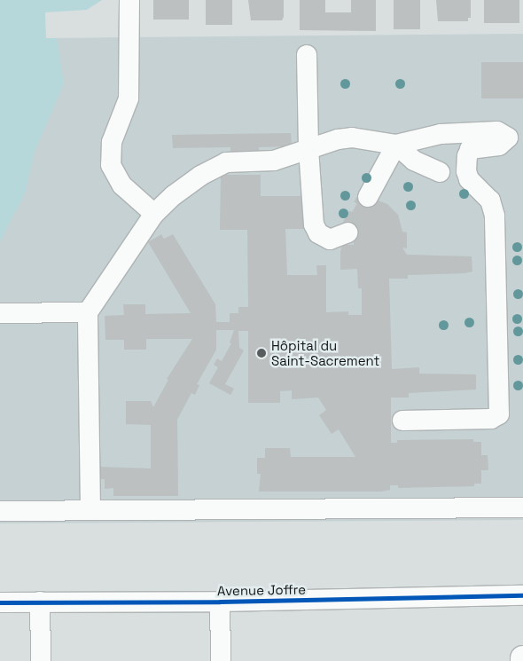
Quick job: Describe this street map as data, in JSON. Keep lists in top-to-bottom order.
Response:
{
  "streets": {
    "street": ["Avenue Joffre"]
  },
  "places": ["Hôpital du Saint-Sacrement"]
}
